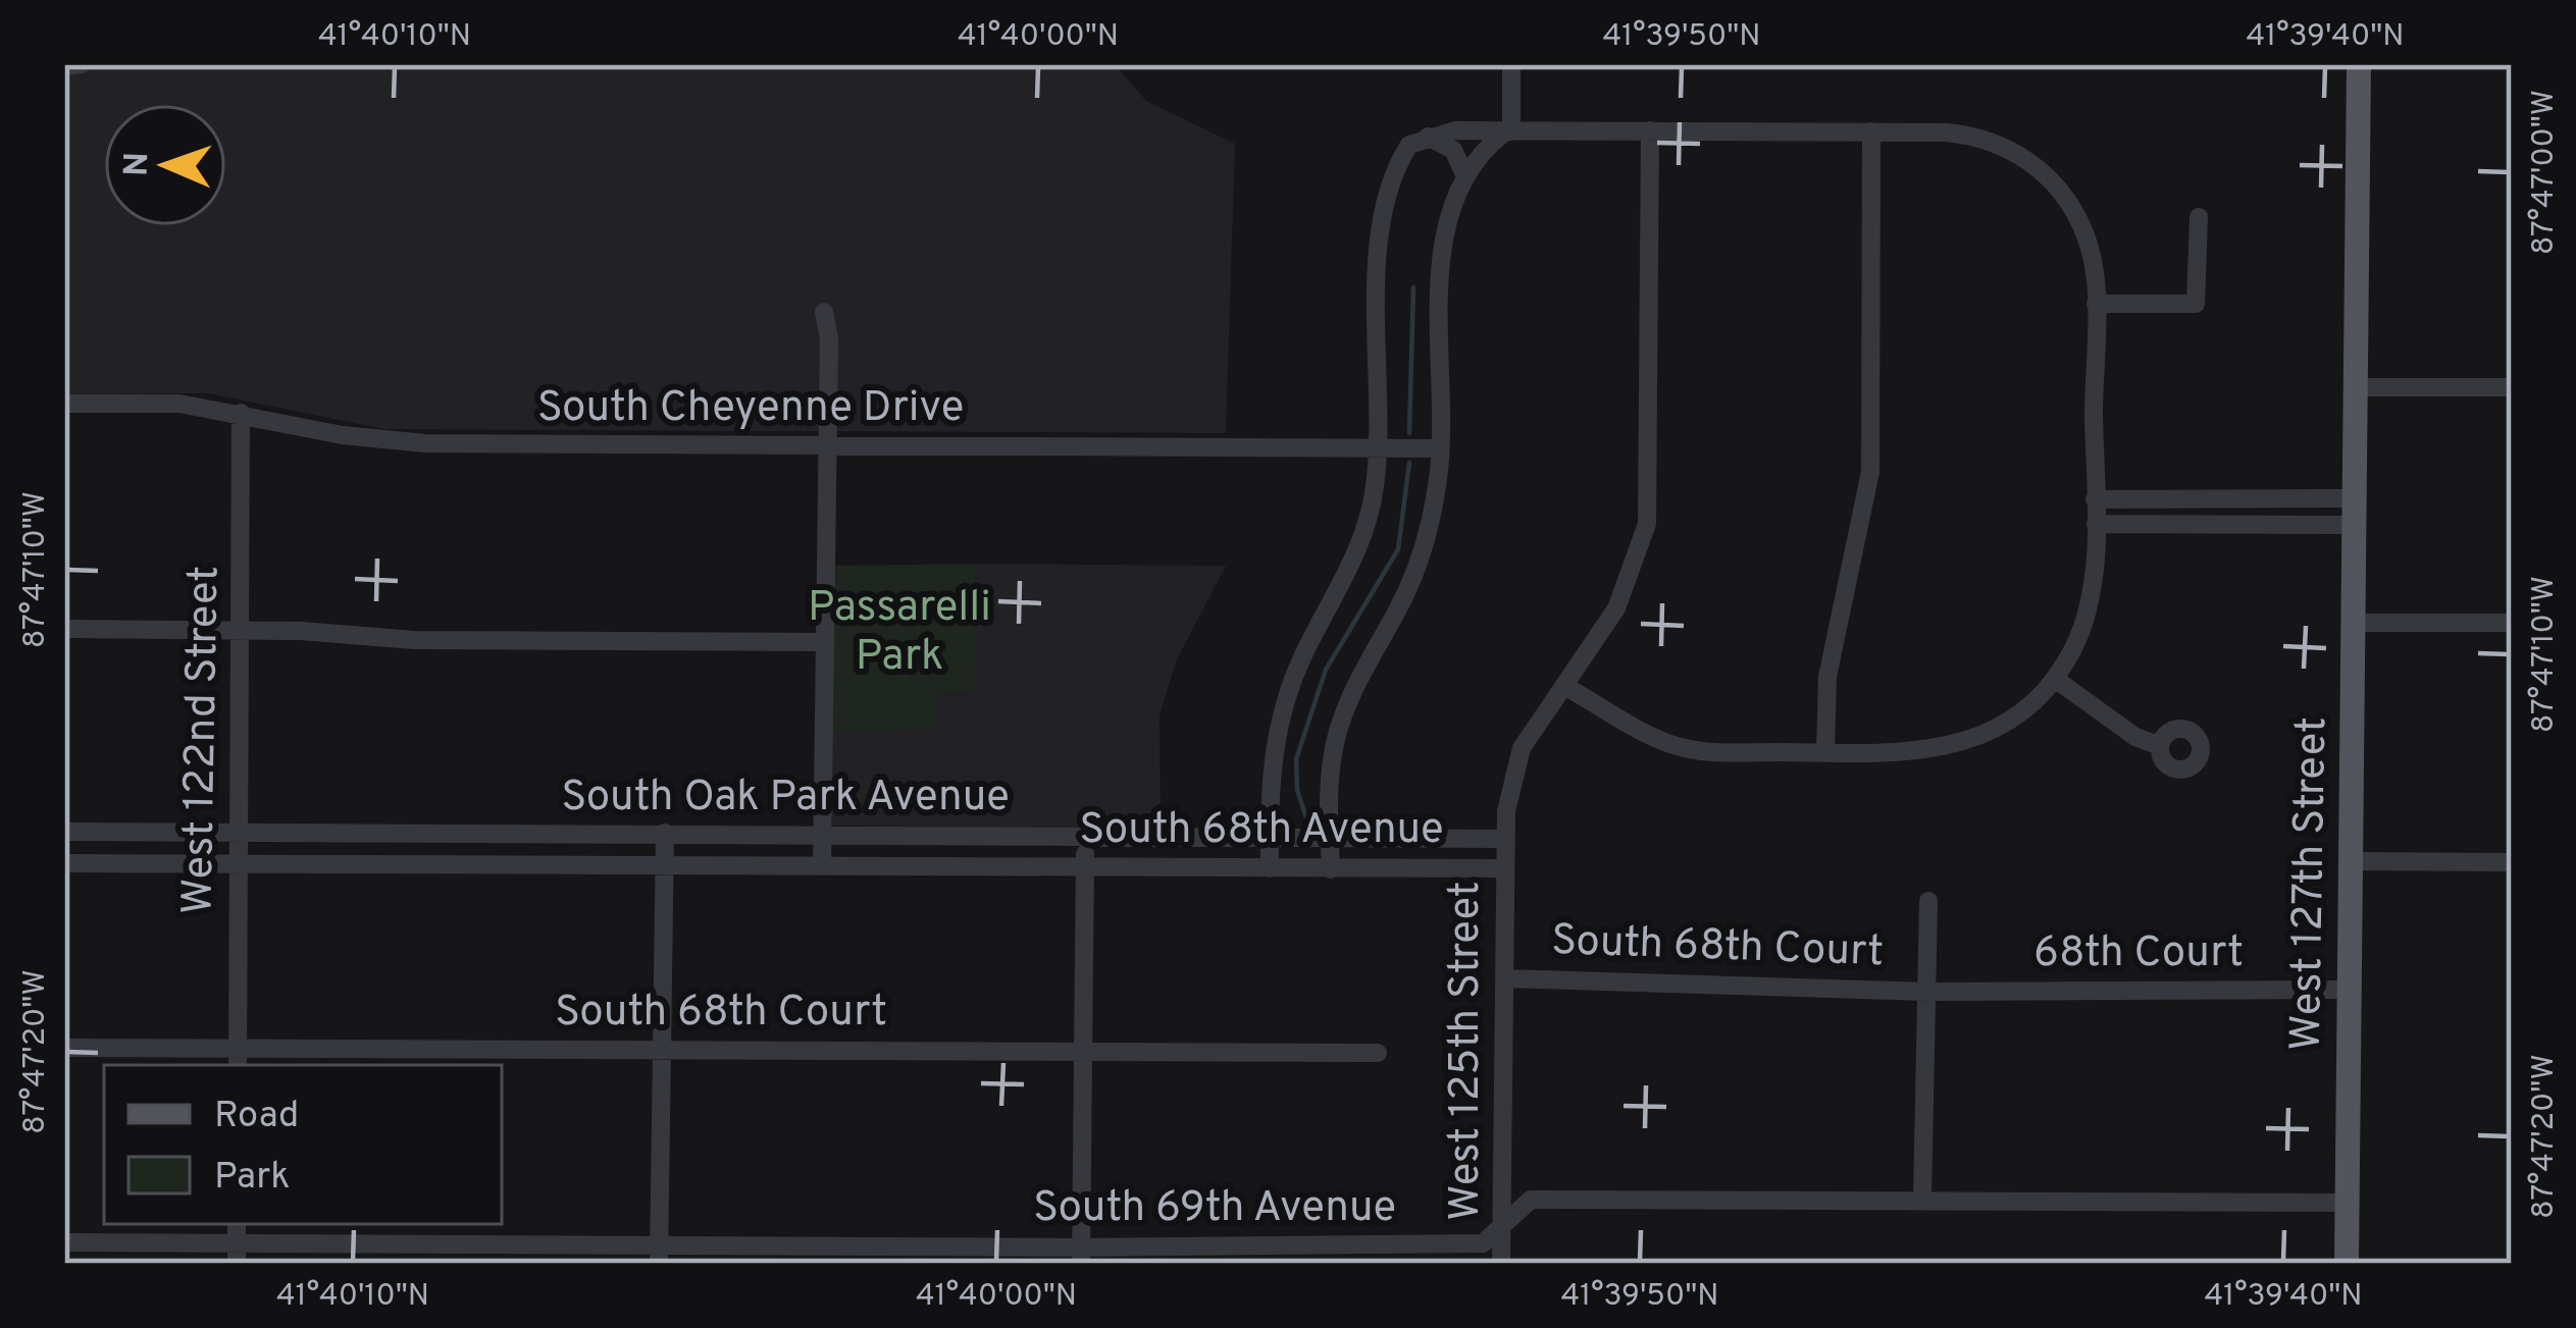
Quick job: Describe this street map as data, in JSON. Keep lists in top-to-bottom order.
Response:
{
  "streets": {
    "main road": ["West 127th Street"],
    "street": [
      "South Cheyenne Drive",
      "West 122nd Street",
      "South Oak Park Avenue",
      "South 68th Avenue",
      "South 68th Court",
      "68th Court",
      "West 125th Street",
      "South 69th Avenue"
    ]
  },
  "crossings": [
    ["South Cheyenne Drive", "West 122nd Street"],
    ["West 122nd Street", "South Oak Park Avenue"],
    ["West 122nd Street", "South 68th Avenue"],
    ["West 122nd Street", "South 68th Court"],
    ["South Oak Park Avenue", "West 125th Street"],
    ["South 68th Avenue", "West 125th Street"],
    ["West 127th Street", "68th Court"],
    ["West 127th Street", "South 69th Avenue"],
    ["South 68th Court", "68th Court"],
    ["South 68th Court", "West 125th Street"],
    ["West 125th Street", "South 69th Avenue"]
  ],
  "parks": ["Passarelli Park"],
  "legend": ["Road", "Park"],
  "north": "left",
  "coordinates": [
    "41°40'10\"N",
    "41°40'00\"N",
    "41°39'50\"N",
    "41°39'40\"N",
    "87°47'00\"W",
    "87°47'10\"W",
    "87°47'20\"W"
  ]
}
